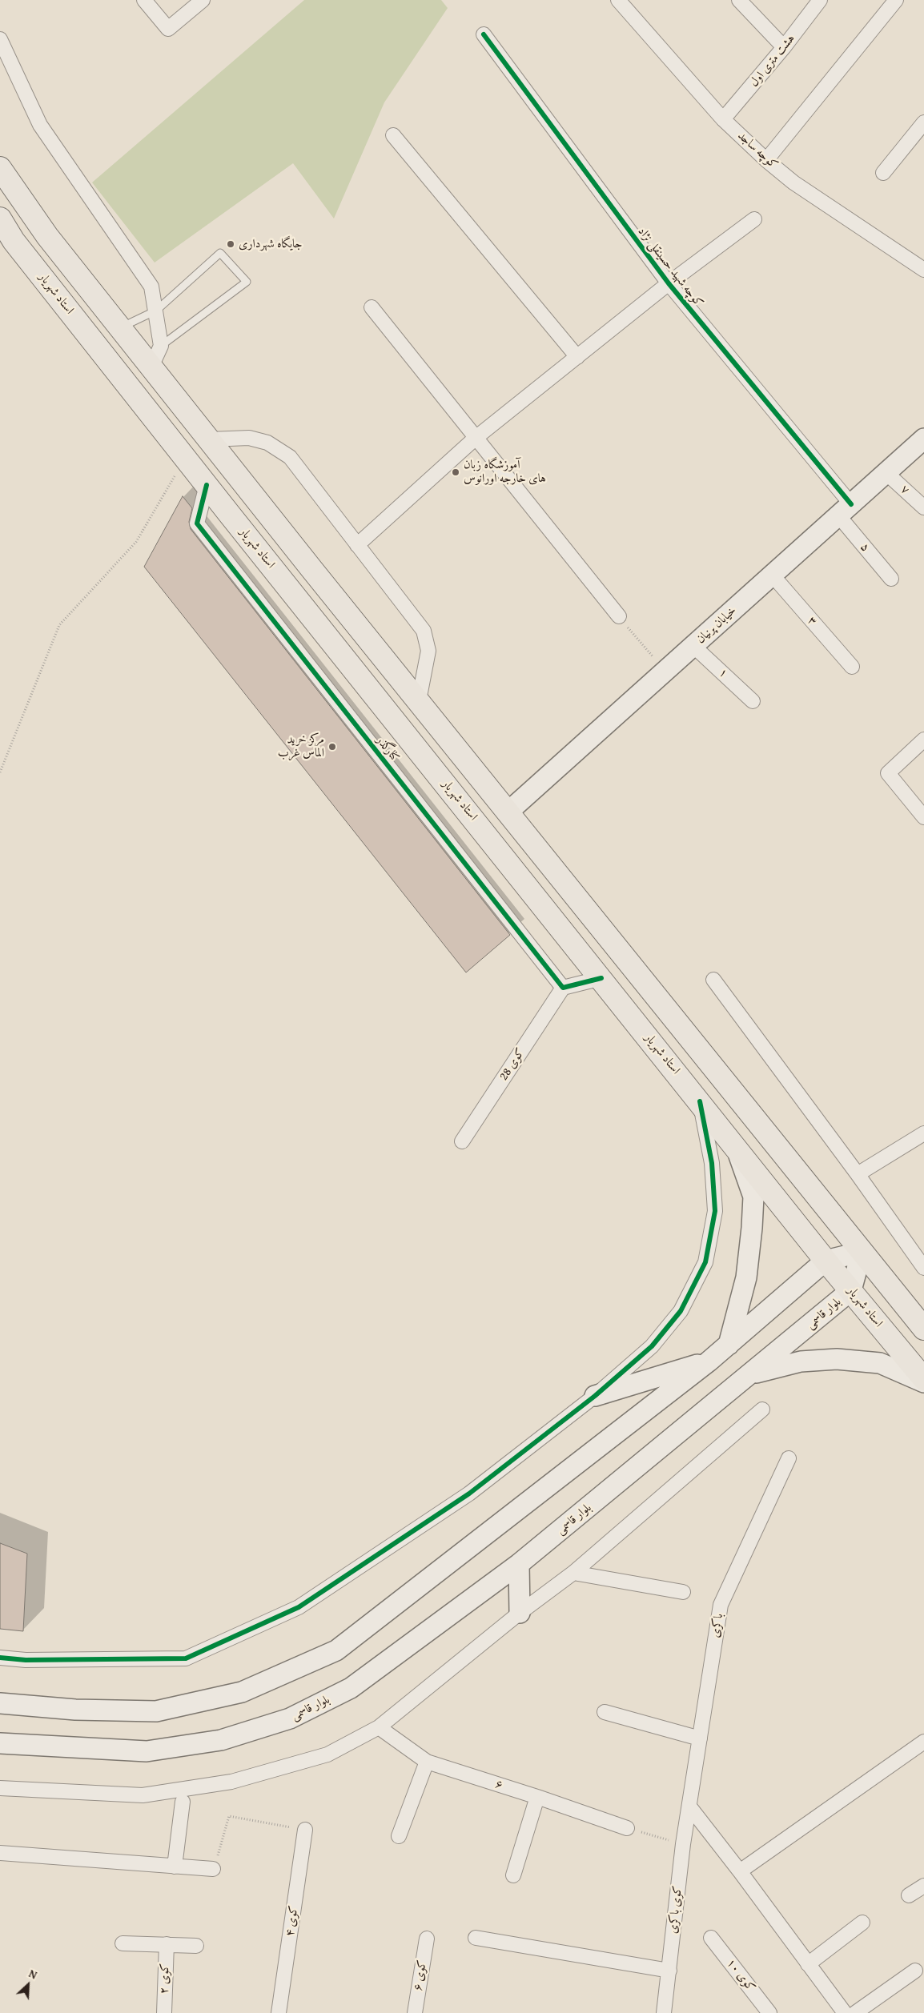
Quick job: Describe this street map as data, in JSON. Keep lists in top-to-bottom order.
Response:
{
  "streets": {
    "main road": ["استاد شهریار", "خیابان پرنیان", "بلوار قاسمی"],
    "street": [
      "هشت متری اول",
      "کوچه ساجد",
      "کوچه شهید حسینقلی نژاد",
      "۷",
      "۵",
      "۳",
      "۱",
      "کنارگذر",
      "کوی 28",
      "باکری",
      "۶",
      "کوی باکری",
      "کوی ۴",
      "کوی ۶",
      "کوی ۱۰",
      "کوی ۲"
    ]
  },
  "crossings": [
    ["هشت متری اول", "کوچه ساجد"],
    ["کوچه شهید حسینقلی نژاد", "۵"],
    ["کوچه شهید حسینقلی نژاد", "خیابان پرنیان"],
    ["استاد شهریار", "کنارگذر"],
    ["استاد شهریار", "بلوار قاسمی"],
    ["۷", "خیابان پرنیان"],
    ["۵", "خیابان پرنیان"],
    ["۳", "خیابان پرنیان"],
    ["خیابان پرنیان", "۱"],
    ["کنارگذر", "کوی 28"],
    ["باکری", "کوی باکری"]
  ],
  "places": ["جایگاه شهرداری", "آموزشگاه زبان های خارجه اورانوس", "مرکز خرید الماس غرب"],
  "north": "top right"
}
